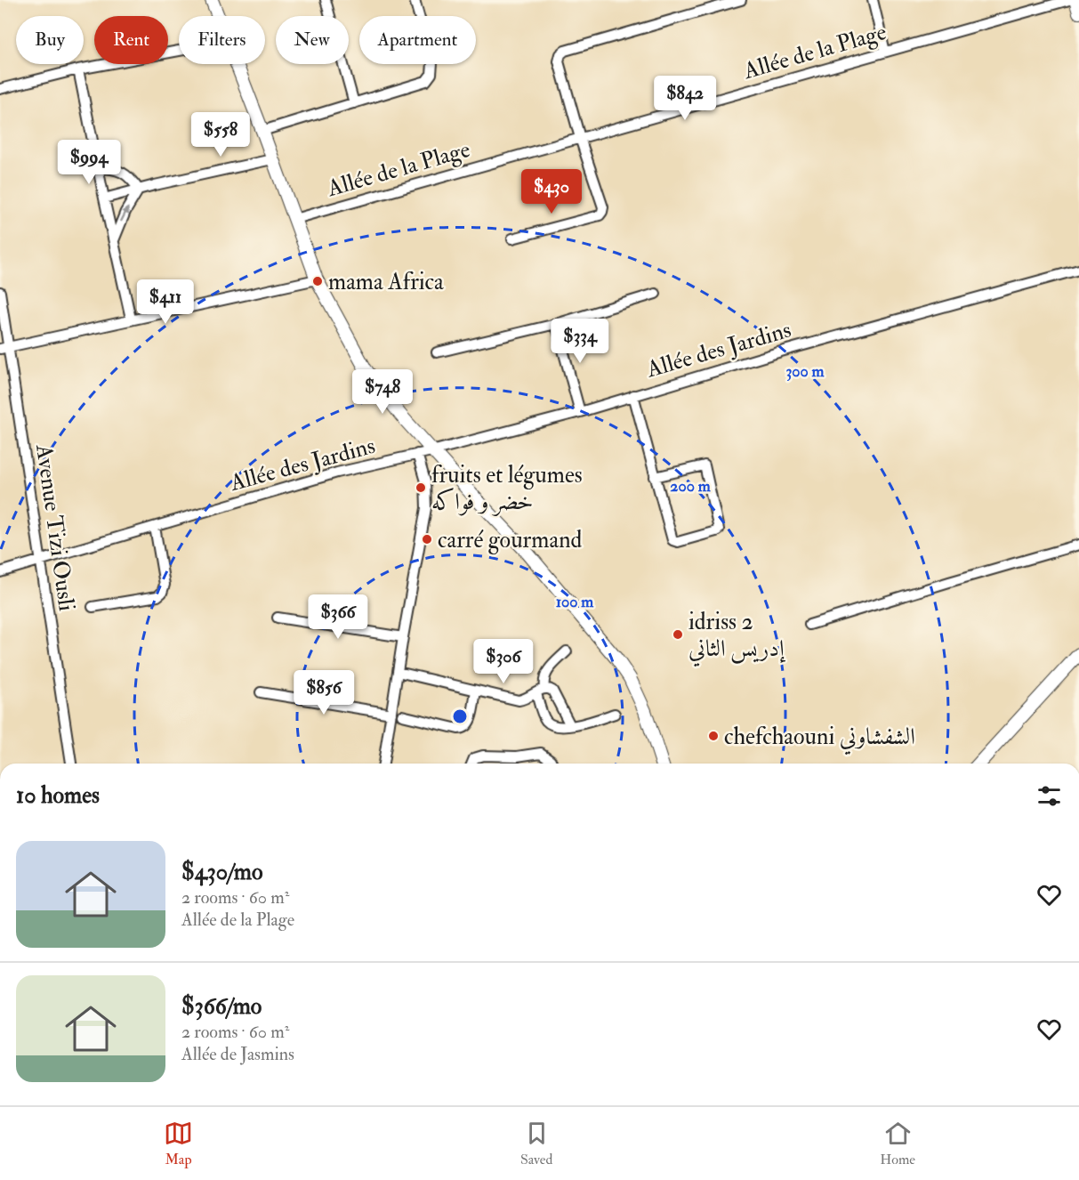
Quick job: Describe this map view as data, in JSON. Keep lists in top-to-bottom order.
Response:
{
  "streets": {
    "street": ["Allée de la Plage", "Allée des Jardins", "Avenue Tizi Ousli"]
  },
  "crossings": [
    ["Allée des Jardins", "Avenue Tizi Ousli"]
  ],
  "places": [
    "mama Africa",
    "fruits et légumes خضر و فواكه",
    "carré gourmand",
    "idriss 2 إدريس الثاني",
    "chefchaouni الشفشاوني"
  ],
  "page": {
    "chip": [
      "Buy",
      "Rent",
      "Filters",
      "New",
      "Apartment"
    ],
    "price": [
      "$842",
      "$558",
      "$994",
      "$430",
      "$411",
      "$334",
      "$748",
      "$366",
      "$306",
      "$856"
    ],
    "heading": "10 homes",
    "list": [
      {
        "name": "$430/mo",
        "note": "2 rooms · 60 m² · Allée de la Plage"
      },
      {
        "name": "$366/mo",
        "note": "2 rooms · 60 m² · Allée de Jasmins"
      }
    ],
    "tabs": ["Map", "Saved", "Home"]
  },
  "rings": ["300 m", "200 m", "100 m"]
}
